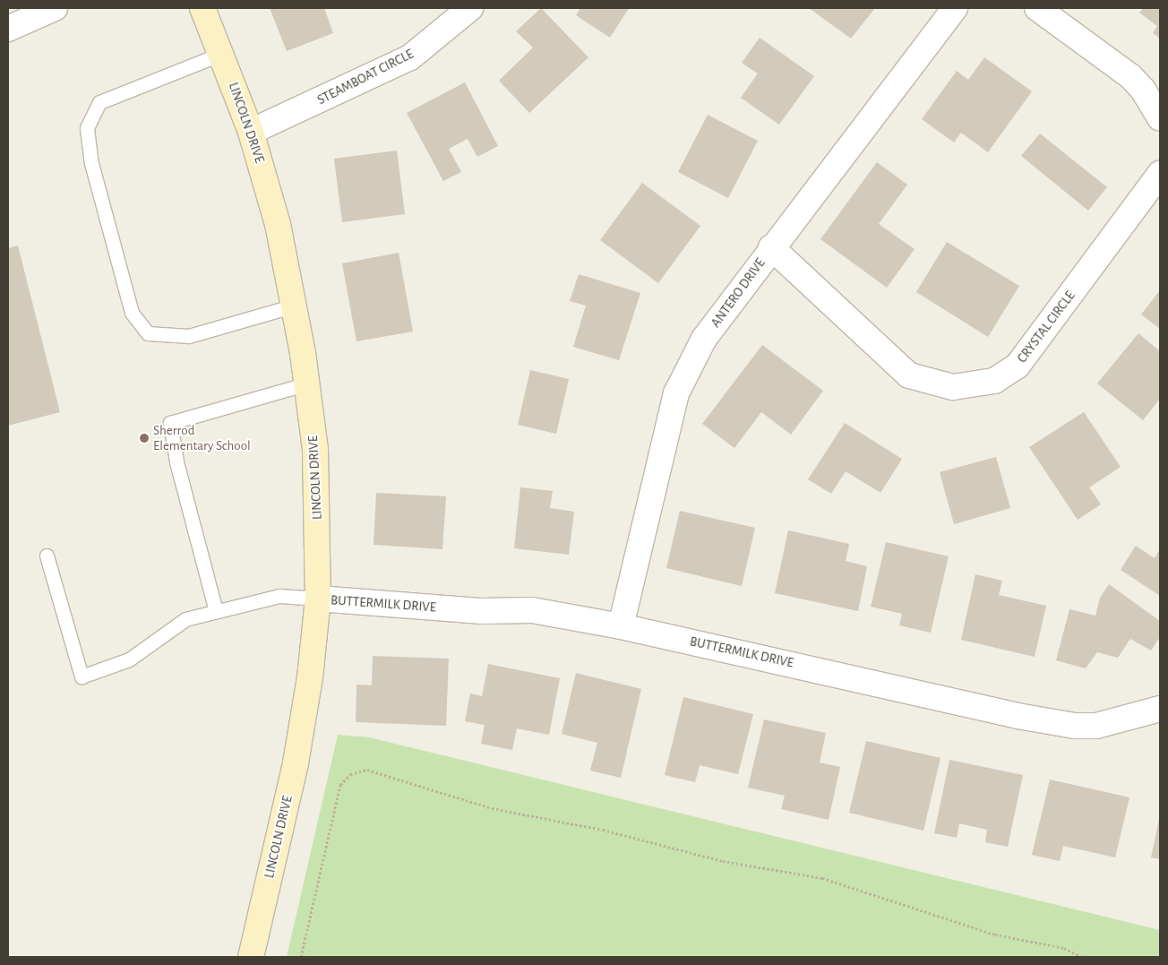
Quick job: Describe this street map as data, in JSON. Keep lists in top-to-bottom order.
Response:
{
  "streets": {
    "street": [
      "STEAMBOAT CIRCLE",
      "LINCOLN DRIVE",
      "ANTERO DRIVE",
      "CRYSTAL CIRCLE",
      "BUTTERMILK DRIVE"
    ]
  },
  "crossings": [
    ["STEAMBOAT CIRCLE", "LINCOLN DRIVE"],
    ["LINCOLN DRIVE", "BUTTERMILK DRIVE"],
    ["ANTERO DRIVE", "CRYSTAL CIRCLE"],
    ["ANTERO DRIVE", "BUTTERMILK DRIVE"]
  ],
  "places": ["Sherrod Elementary School"]
}
